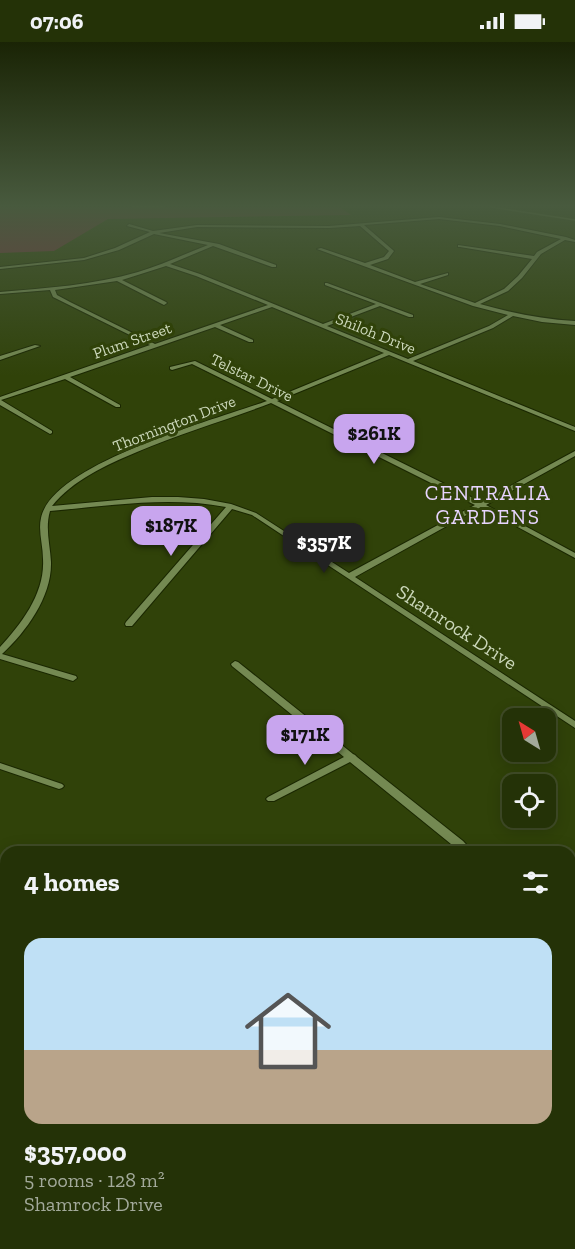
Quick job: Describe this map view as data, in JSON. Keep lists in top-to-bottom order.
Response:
{
  "streets": {
    "street": [
      "Shiloh Drive",
      "Plum Street",
      "Telstar Drive",
      "Thornington Drive",
      "Shamrock Drive"
    ]
  },
  "crossings": [
    ["Shiloh Drive", "Plum Street"],
    ["Shiloh Drive", "Thornington Drive"],
    ["Telstar Drive", "Thornington Drive"],
    ["Thornington Drive", "Shamrock Drive"]
  ],
  "districts": ["CENTRALIA GARDENS"],
  "north": "top left",
  "page": {
    "status": "07:06",
    "price": [
      "$261K",
      "$187K",
      "$357K",
      "$171K"
    ],
    "heading": "4 homes",
    "list": [
      {
        "name": "$357,000",
        "note": "5 rooms · 128 m² · Shamrock Drive"
      }
    ]
  }
}
